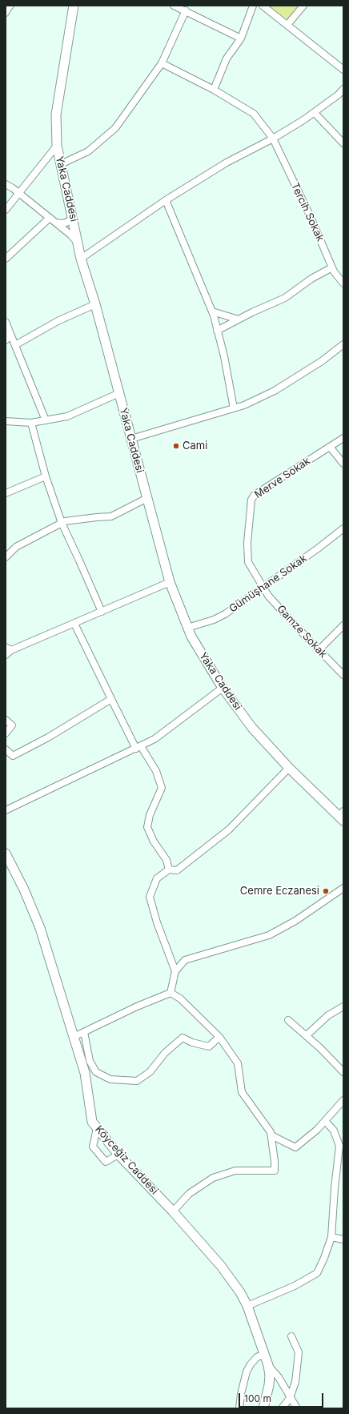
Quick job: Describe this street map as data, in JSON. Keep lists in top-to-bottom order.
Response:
{
  "streets": {
    "street": [
      "Yaka Caddesi",
      "Tercih Sokak",
      "Merve Sokak",
      "Gümüşhane Sokak",
      "Gamze Sokak",
      "Köyceğiz Caddesi"
    ]
  },
  "crossings": [
    ["Yaka Caddesi", "Gümüşhane Sokak"],
    ["Merve Sokak", "Gümüşhane Sokak"],
    ["Merve Sokak", "Gamze Sokak"],
    ["Gümüşhane Sokak", "Gamze Sokak"]
  ],
  "places": ["Cami", "Cemre Eczanesi"],
  "scale_bar": "100 m"
}
